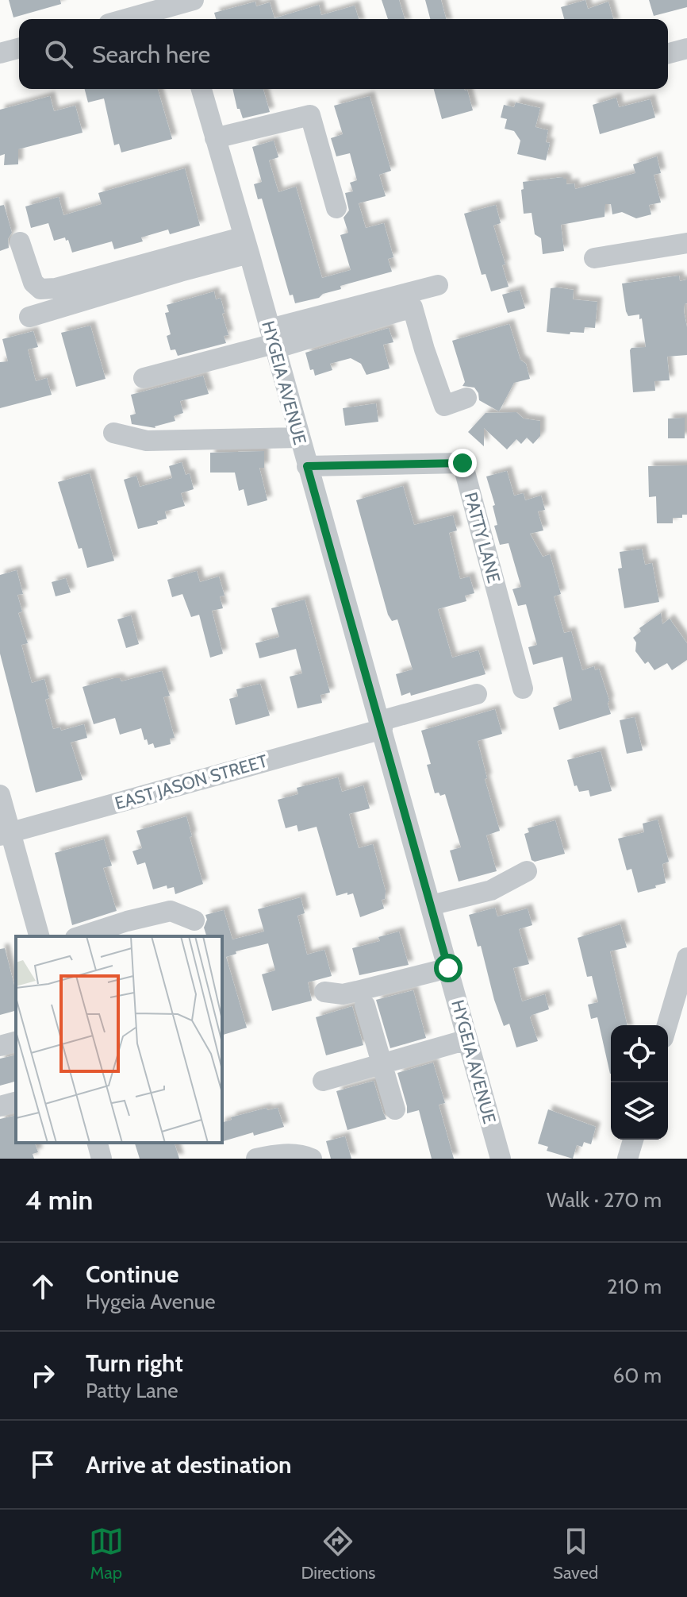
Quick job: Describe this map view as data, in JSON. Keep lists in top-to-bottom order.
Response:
{
  "streets": {
    "street": ["HYGEIA AVENUE", "PATTY LANE", "EAST JASON STREET"]
  },
  "crossings": [
    ["HYGEIA AVENUE", "PATTY LANE"],
    ["HYGEIA AVENUE", "EAST JASON STREET"]
  ],
  "page": {
    "search": "Search here",
    "heading": ["4 min", "Walk · 270 m"],
    "list": [
      ["Continue", "Hygeia Avenue", "210 m"],
      ["Turn right", "Patty Lane", "60 m"],
      "Arrive at destination"
    ],
    "nav": ["Map", "Directions", "Saved"]
  }
}
